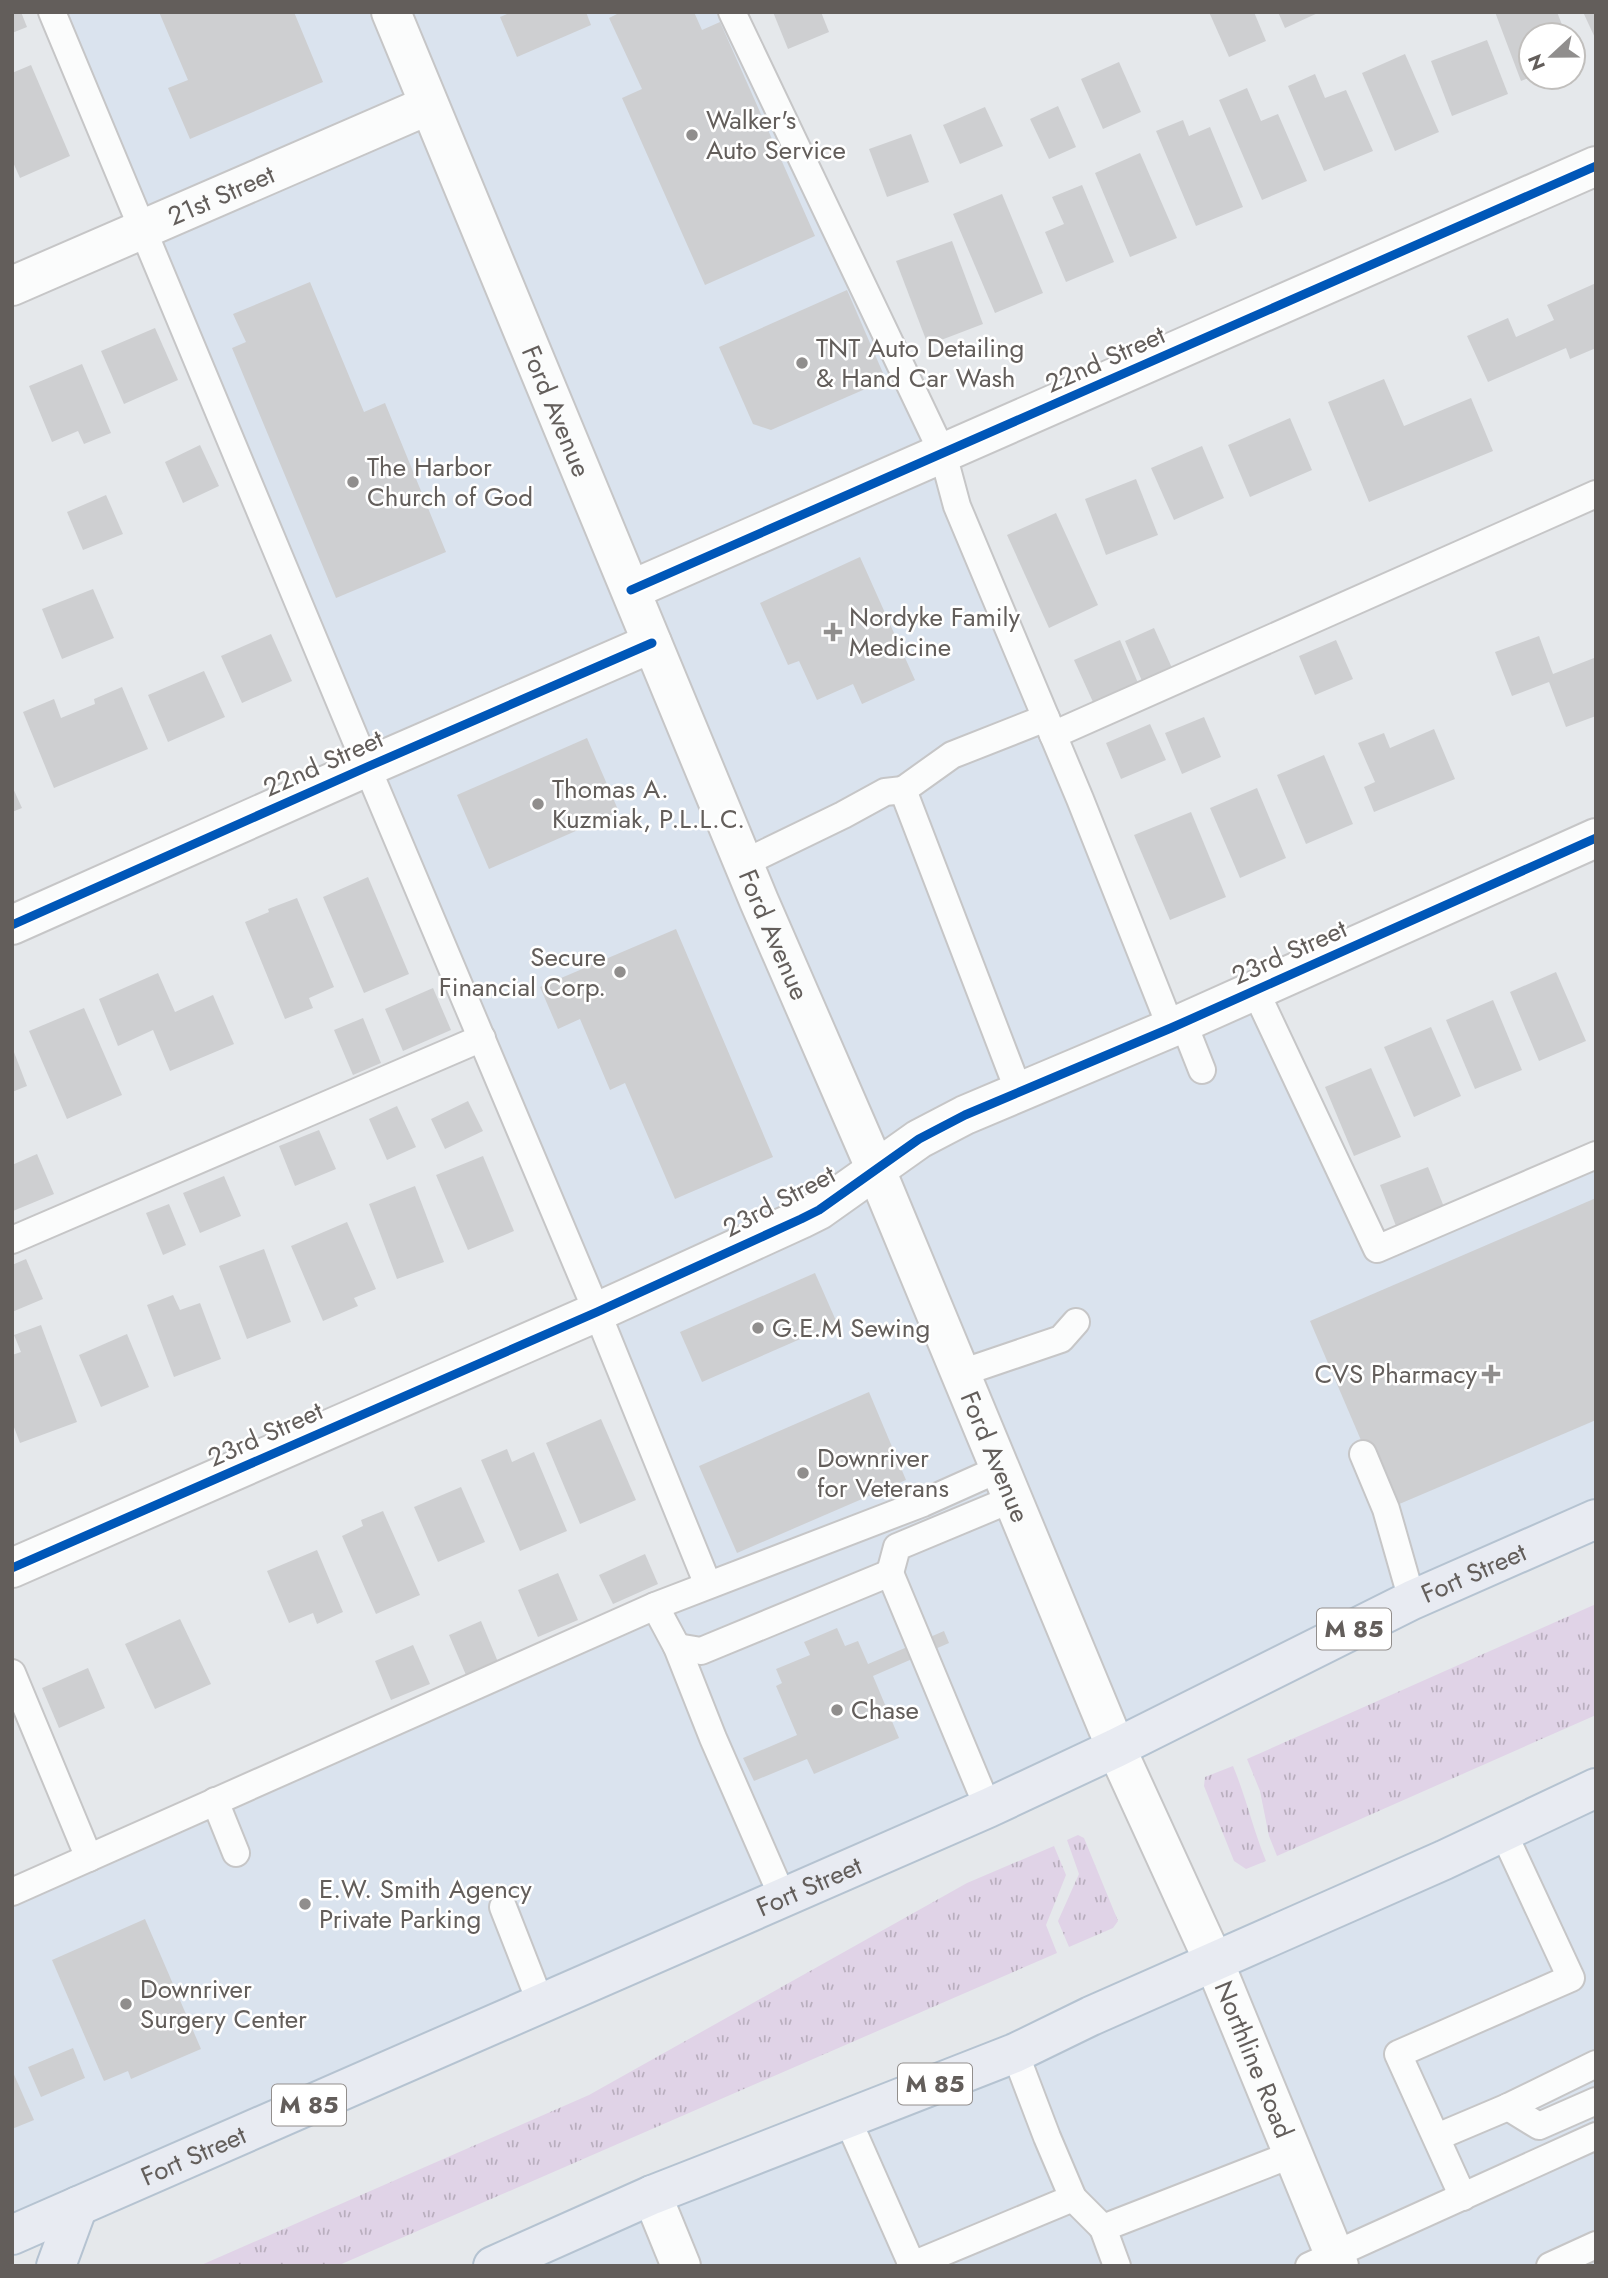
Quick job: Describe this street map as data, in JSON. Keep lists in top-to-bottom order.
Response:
{
  "streets": {
    "main road": ["Fort Street", "M 85"],
    "street": [
      "21st Street",
      "22nd Street",
      "Ford Avenue",
      "23rd Street",
      "Northline Road"
    ]
  },
  "crossings": [
    ["21st Street", "Ford Avenue"],
    ["22nd Street", "Ford Avenue"],
    ["Ford Avenue", "23rd Street"],
    ["Ford Avenue", "Fort Street"],
    ["Ford Avenue", "Northline Road"],
    ["M 85", "Northline Road"]
  ],
  "places": {
    "other": [
      "Walker's Auto Service",
      "TNT Auto Detailing & Hand Car Wash",
      "The Harbor Church of God",
      "Thomas A. Kuzmiak, P.L.L.C.",
      "Secure Financial Corp.",
      "G.E.M Sewing",
      "Downriver for Veterans",
      "Chase",
      "E.W. Smith Agency Private Parking",
      "Downriver Surgery Center"
    ],
    "health": ["Nordyke Family Medicine", "CVS Pharmacy"]
  },
  "north": "left"
}
